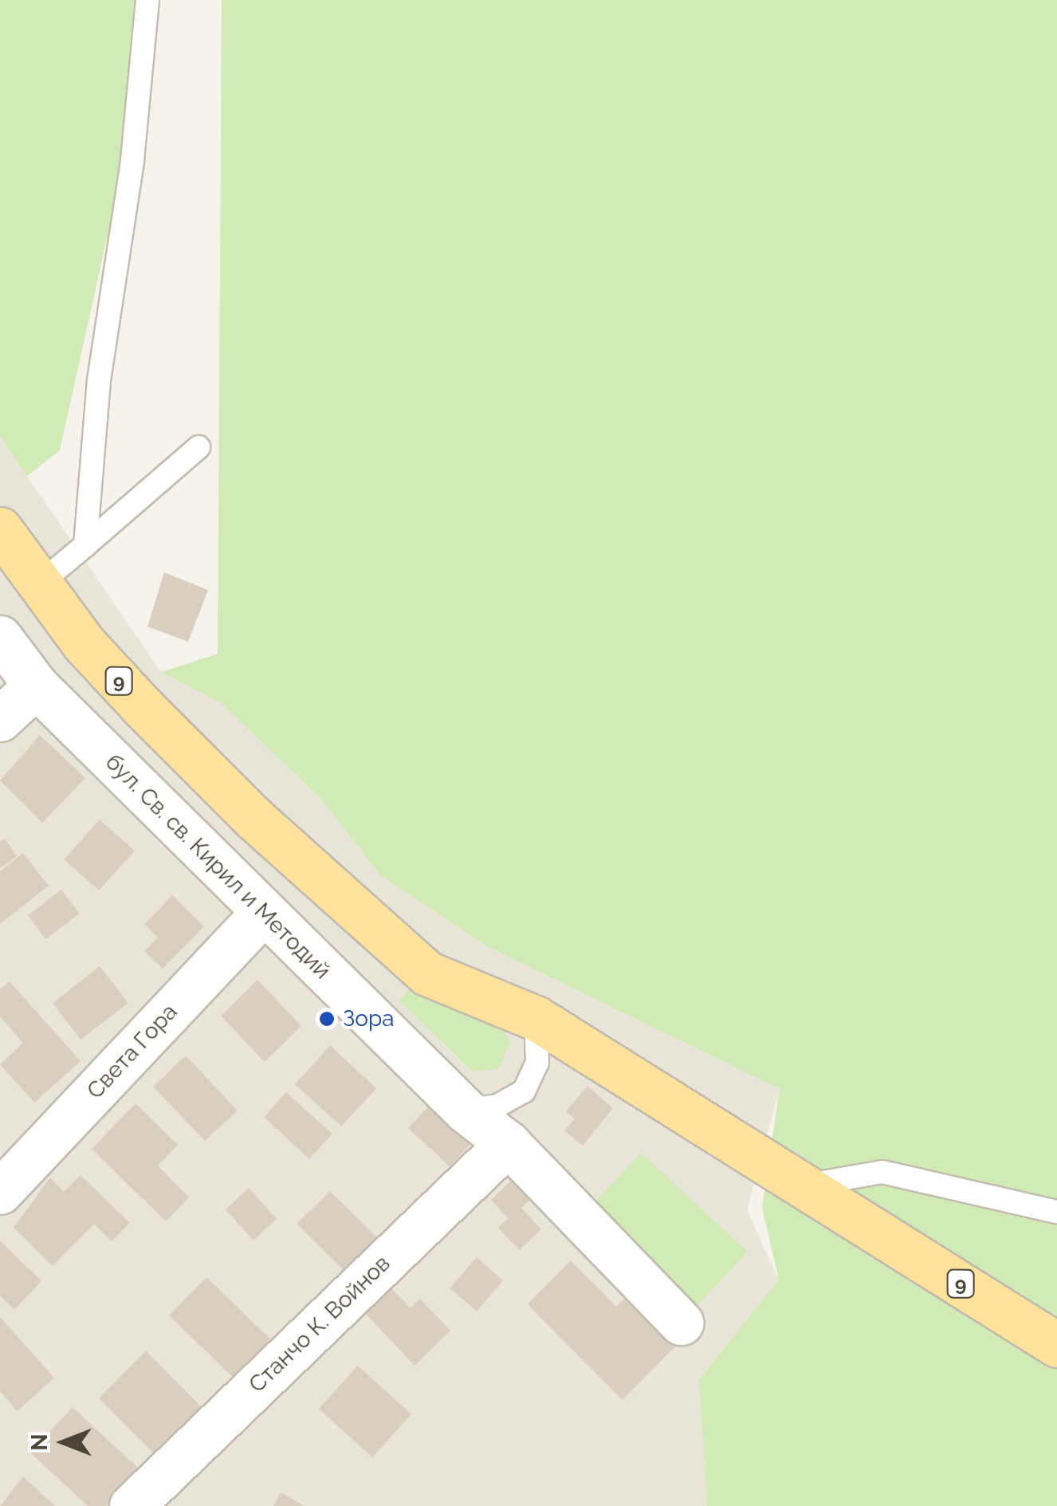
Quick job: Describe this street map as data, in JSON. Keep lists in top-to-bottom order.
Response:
{
  "streets": {
    "main road": ["9"],
    "street": ["бул. Св. св. Кирил и Методий", "Света Гора", "Станчо К. Войнов"]
  },
  "crossings": [
    ["бул. Св. св. Кирил и Методий", "Света Гора"],
    ["бул. Св. св. Кирил и Методий", "Станчо К. Войнов"]
  ],
  "places": ["Зора"],
  "north": "left"
}
